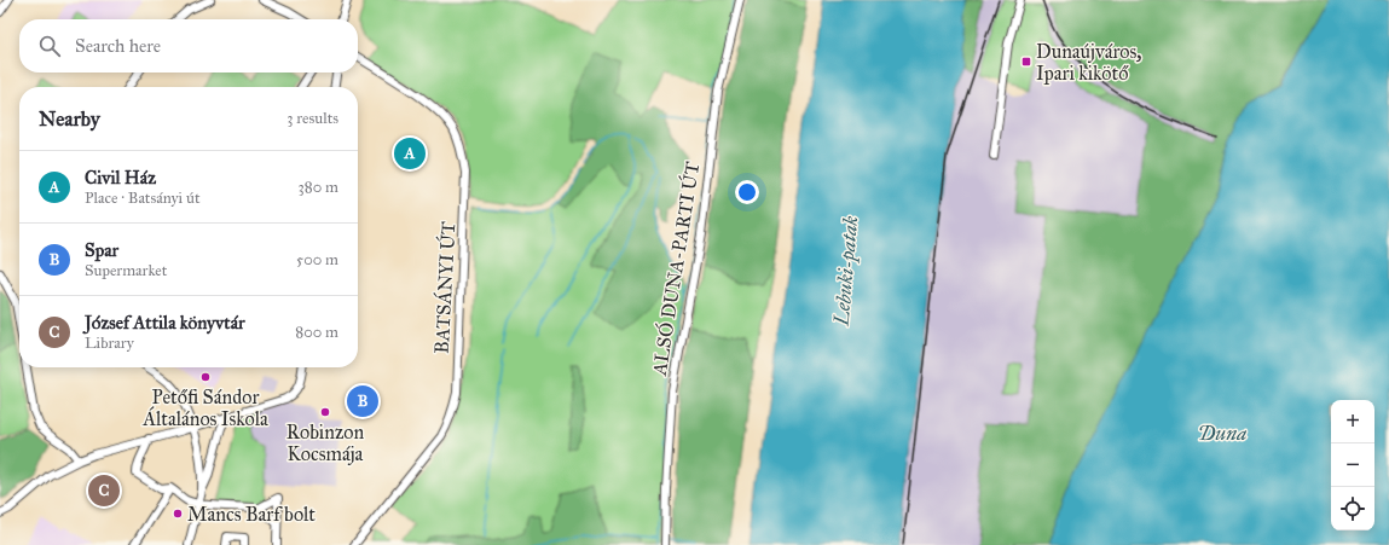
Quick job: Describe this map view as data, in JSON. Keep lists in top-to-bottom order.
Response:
{
  "streets": {
    "street": ["ALSÓ DUNA-PARTI ÚT", "BATSÁNYI ÚT"]
  },
  "water": ["Lebuki-patak", "Duna"],
  "places": {
    "transit": ["Dunaújváros, Ipari kikötő"],
    "other": ["Petőfi Sándor Általános Iskola", "Robinzon Kocsmája", "Mancs Barf bolt"]
  },
  "page": {
    "search": "Search here",
    "heading": ["Nearby", "3 results"],
    "pins": ["A", "B", "C"],
    "list": [
      {
        "mark": "A",
        "name": "Civil Ház",
        "note": "Place · Batsányi út",
        "value": "380 m"
      },
      {
        "mark": "B",
        "name": "Spar",
        "note": "Supermarket",
        "value": "500 m"
      },
      {
        "mark": "C",
        "name": "József Attila könyvtár",
        "note": "Library",
        "value": "800 m"
      }
    ],
    "map_buttons": ["+", "−"]
  }
}
